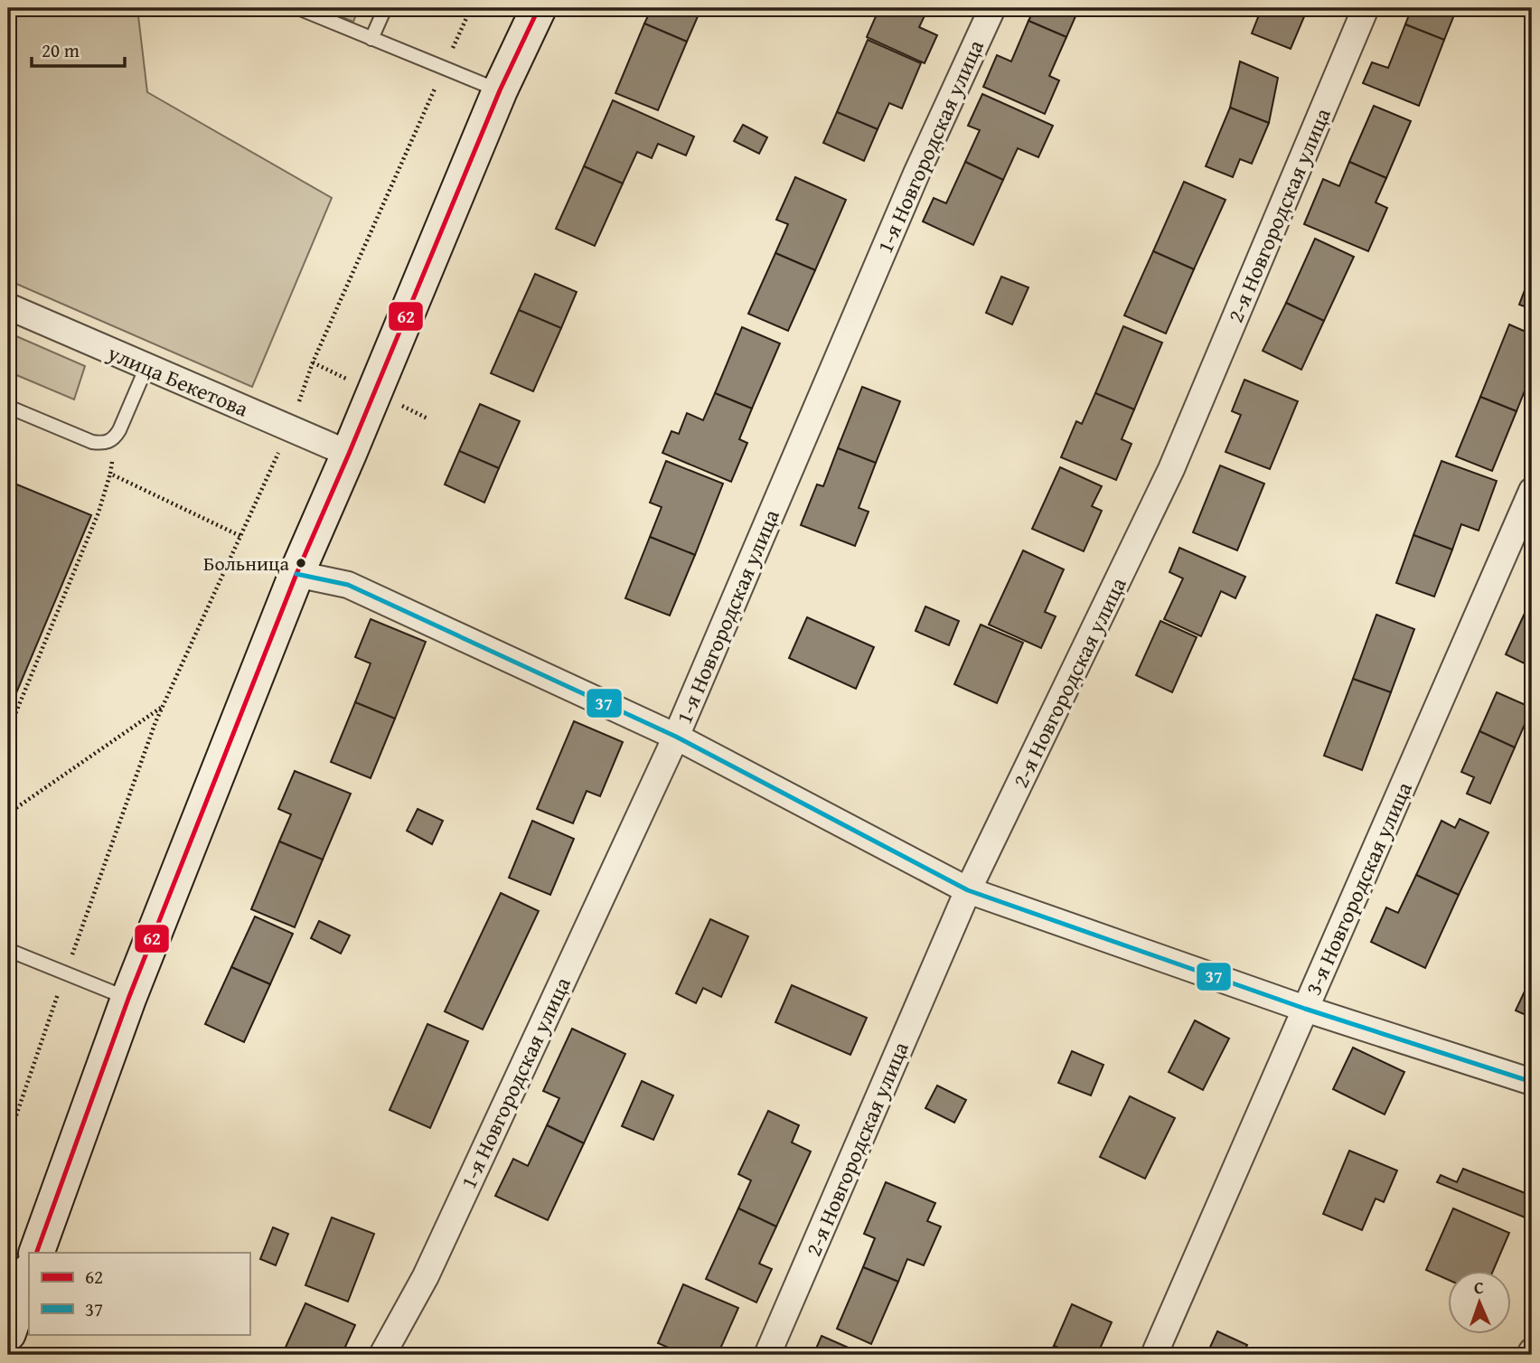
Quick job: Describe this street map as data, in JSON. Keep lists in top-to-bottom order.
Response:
{
  "streets": {
    "street": [
      "1-я Новгородская улица",
      "2-я Новгородская улица",
      "улица Бекетова",
      "3-я Новгородская улица"
    ]
  },
  "places": ["Больница"],
  "lines": ["transit line 62", "transit line 37"],
  "legend": ["62", "37"],
  "scale_bar": "20 m",
  "north": "top"
}
